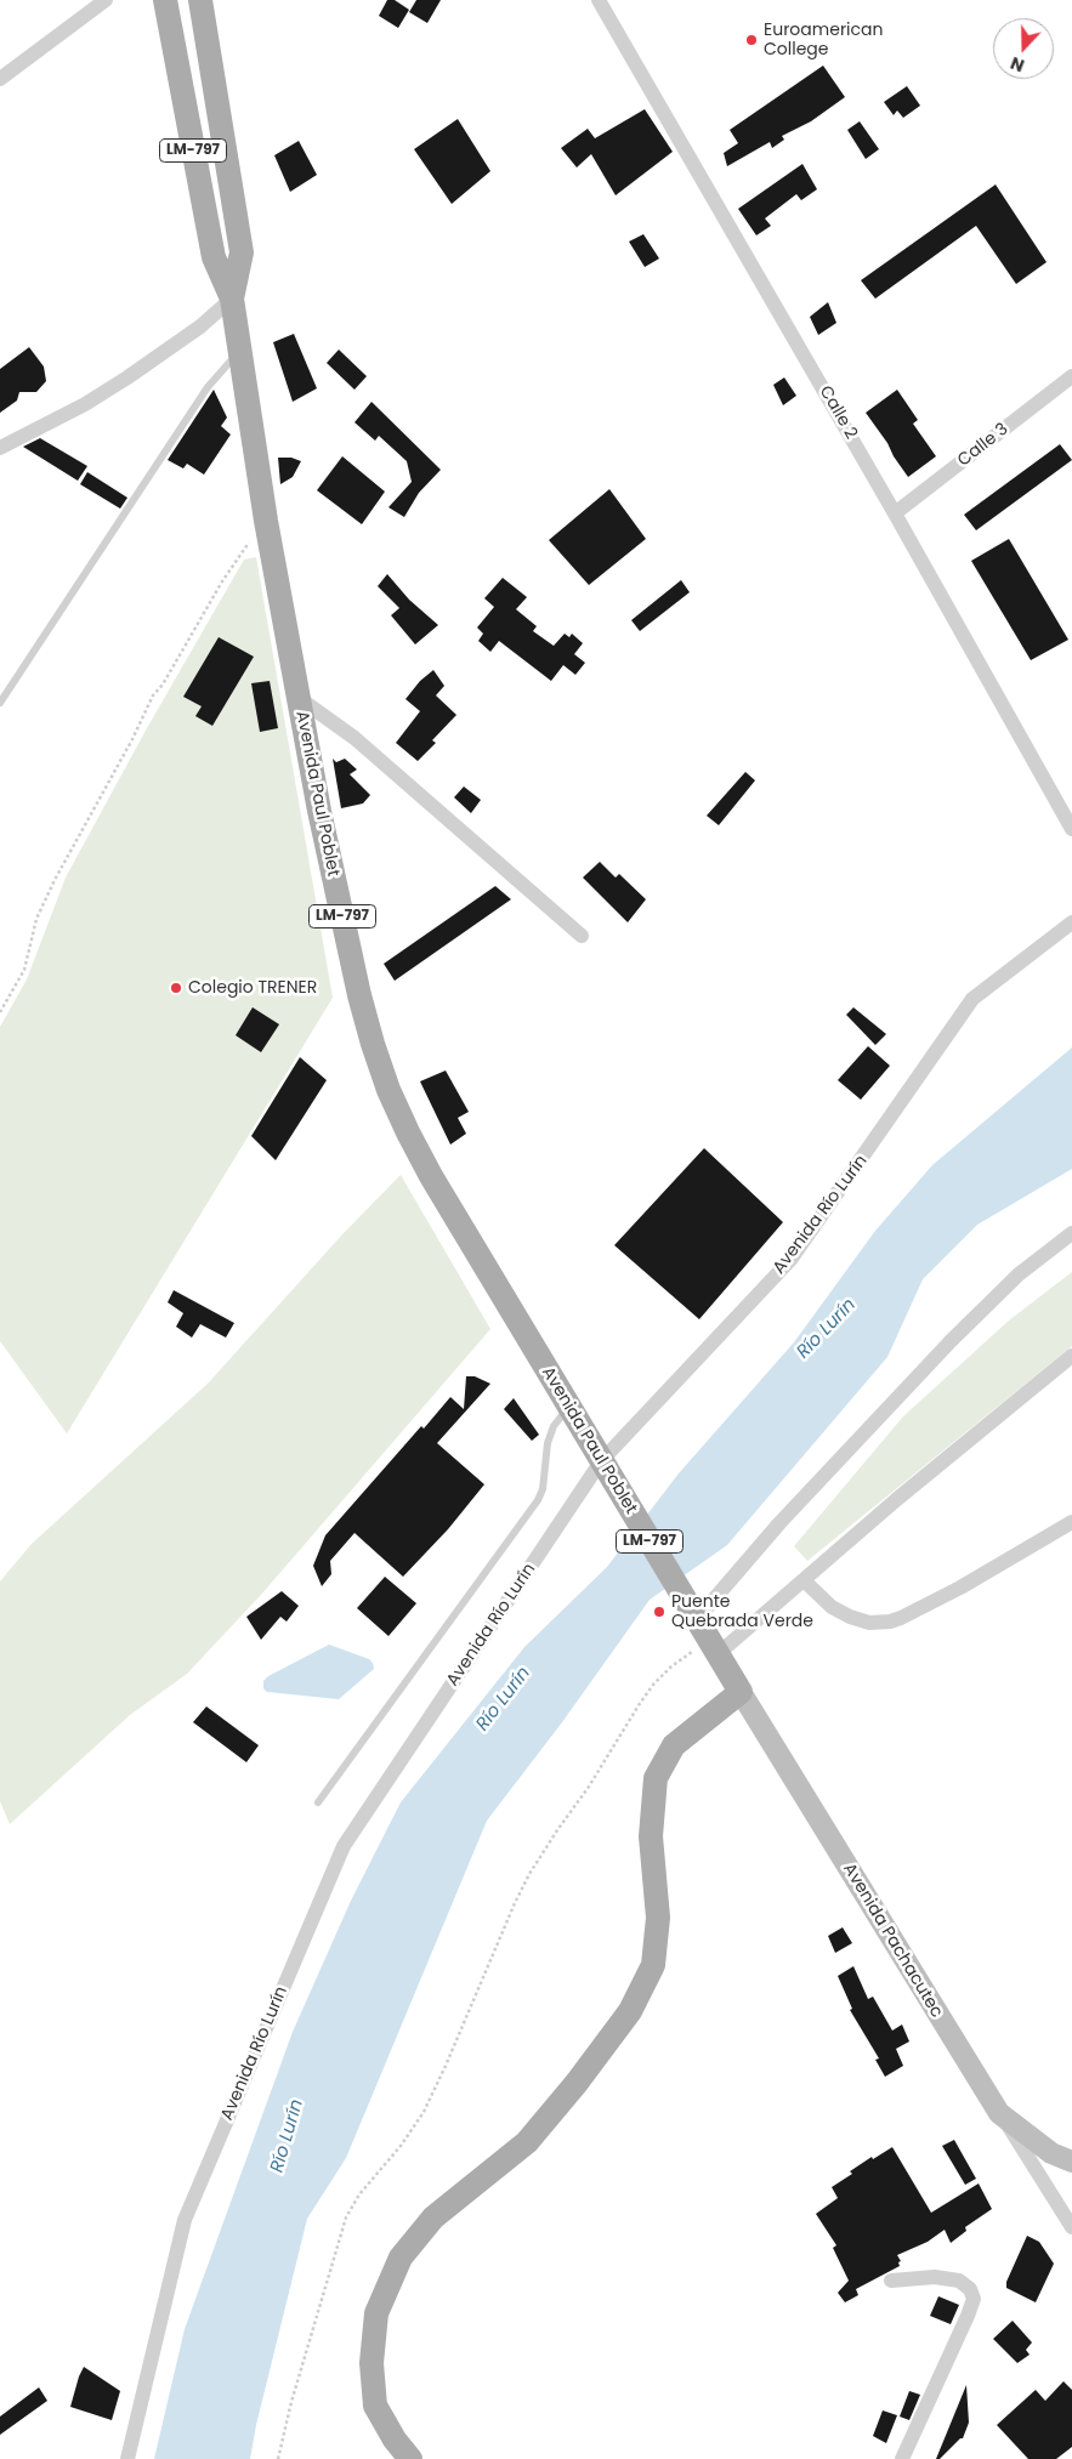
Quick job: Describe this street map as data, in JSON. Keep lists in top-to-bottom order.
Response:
{
  "streets": {
    "main road": ["LM-797", "Avenida Paul Poblet", "Avenida Pachacutec"],
    "street": ["Calle 2", "Calle 3", "Avenida Río Lurín"]
  },
  "crossings": [
    ["Calle 2", "Calle 3"],
    ["Avenida Paul Poblet", "Avenida Río Lurín"],
    ["Avenida Paul Poblet", "Avenida Pachacutec"]
  ],
  "water": ["Río Lurín"],
  "places": ["Euroamerican College", "Colegio TRENER", "Puente Quebrada Verde"],
  "north": "bottom"
}
